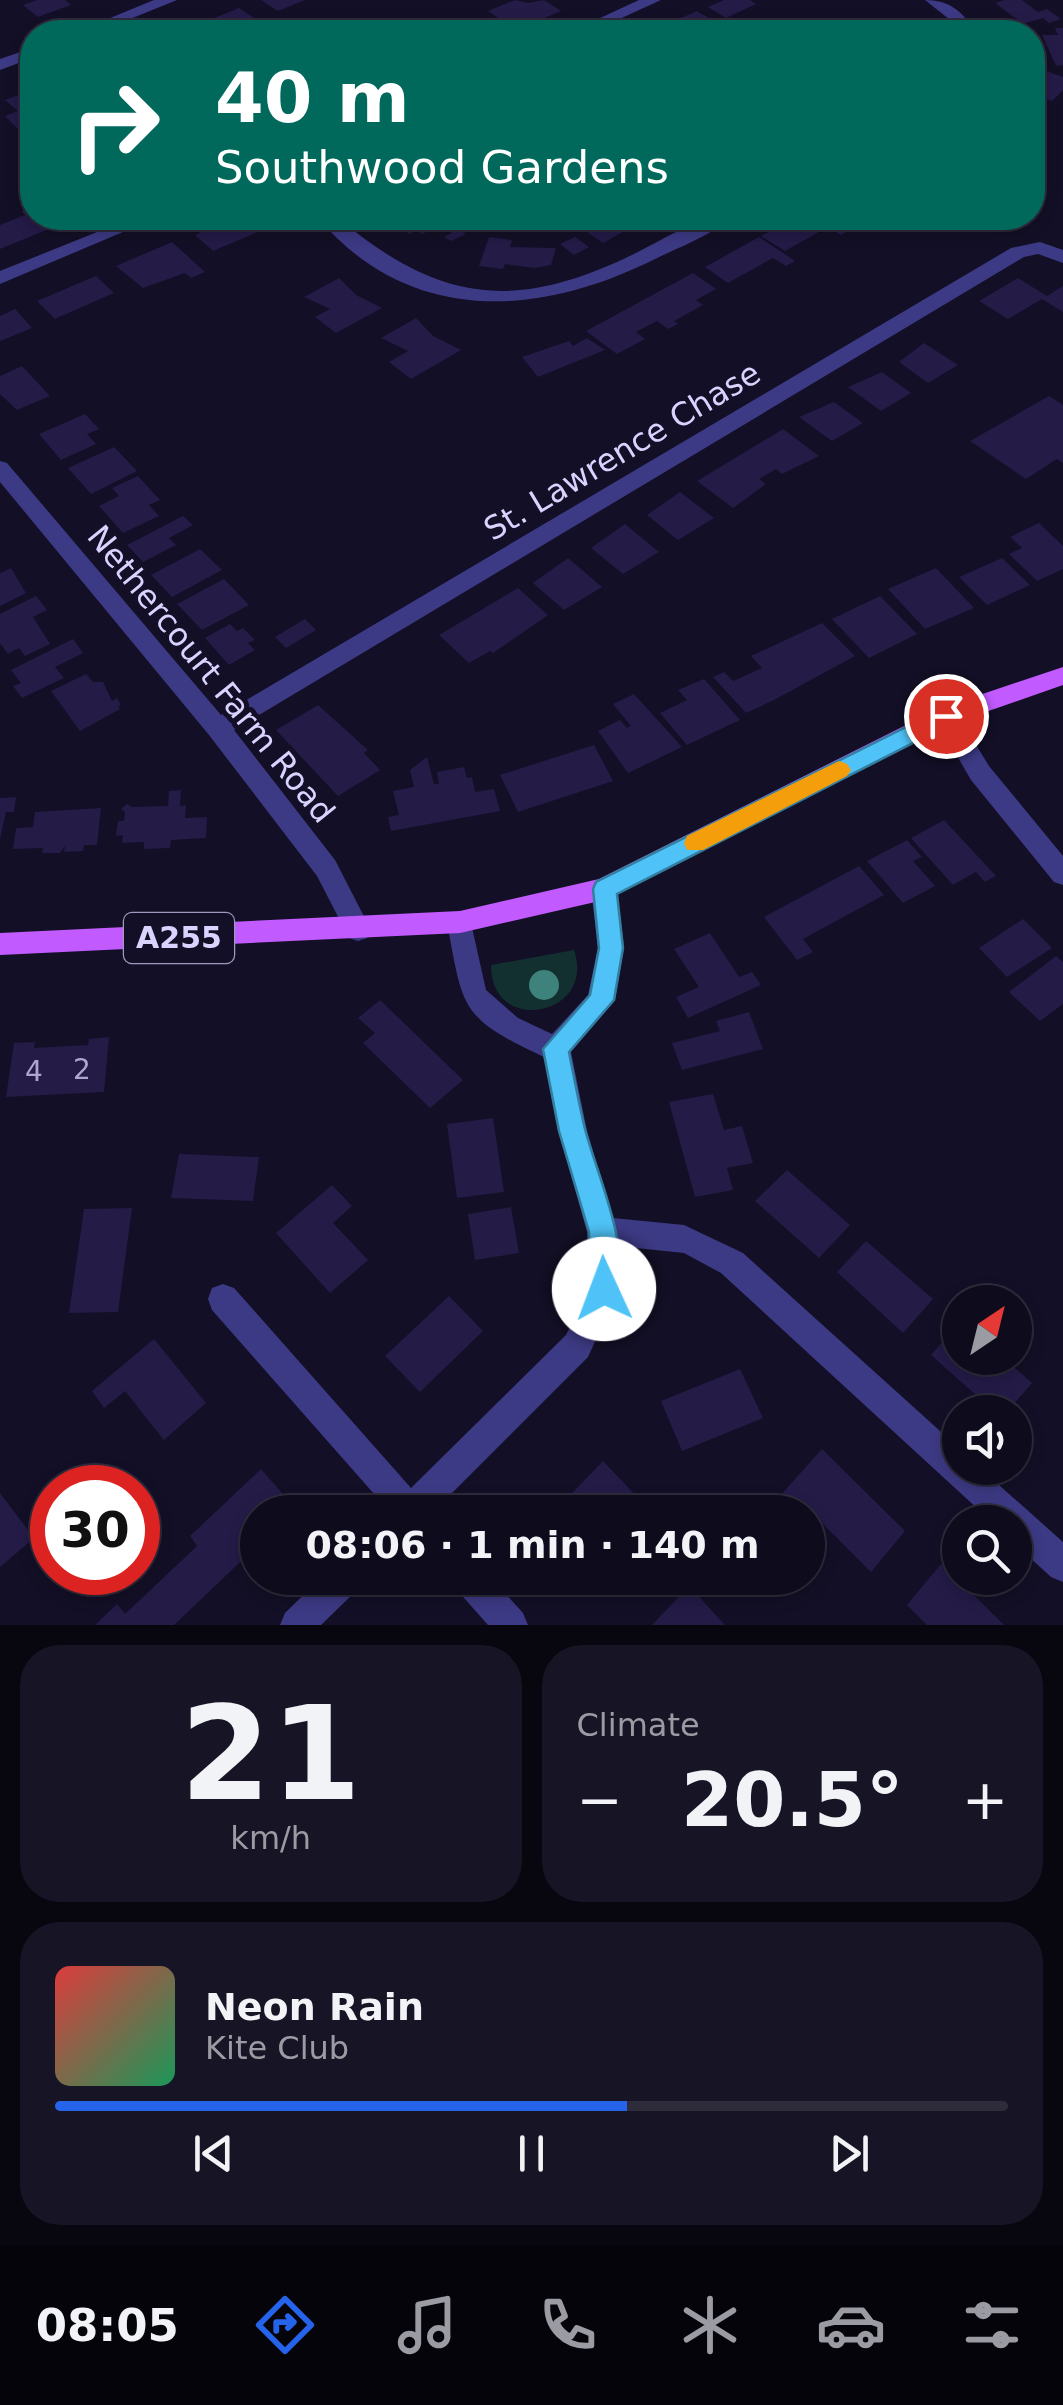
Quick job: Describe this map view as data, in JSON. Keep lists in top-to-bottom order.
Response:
{
  "streets": {
    "main road": ["A255"],
    "street": ["St. Lawrence Chase", "Nethercourt Farm Road"]
  },
  "crossings": [
    ["St. Lawrence Chase", "Nethercourt Farm Road"],
    ["Nethercourt Farm Road", "A255"]
  ],
  "house_numbers": ["2", "4"],
  "north": "top right",
  "page": {
    "turn": ["40 m", "Southwood Gardens"],
    "limit": "30",
    "trip": "08:06 · 1 min · 140 m",
    "tile": [
      ["21", "km/h"],
      "Climate"
    ],
    "heat": ["−", "20.5°", "+"],
    "song": ["Neon Rain", "Kite Club"],
    "tabs": "08:05"
  }
}
